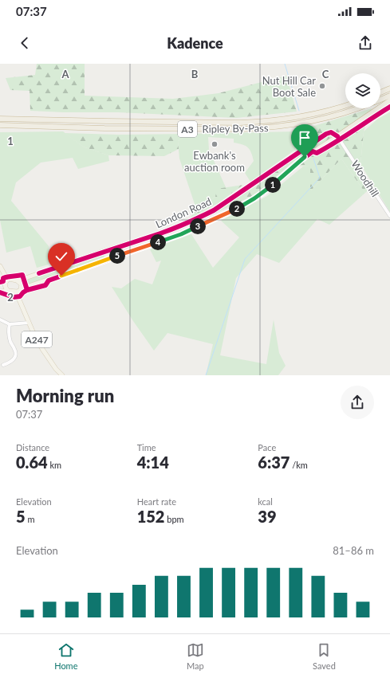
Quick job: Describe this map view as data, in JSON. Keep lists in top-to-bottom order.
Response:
{
  "streets": {
    "highway": ["Ripley By-Pass", "A3"],
    "main road": ["London Road", "A247"],
    "street": ["Woodhill"]
  },
  "crossings": [
    ["Woodhill", "London Road"],
    ["London Road", "A247"]
  ],
  "places": ["Nut Hill Car Boot Sale", "Ewbank's auction room"],
  "page": {
    "status": "07:37",
    "header": "Kadence",
    "pins": [
      "1",
      "2",
      "3",
      "4",
      "5"
    ],
    "heading": ["Morning run", "07:37"],
    "stats": [
      ["Distance", "0.64 km"],
      ["Time", "4:14"],
      ["Pace", "6:37 /km"],
      ["Elevation", "5 m"],
      ["Heart rate", "152 bpm"],
      ["kcal", "39"]
    ],
    "chart": ["Elevation", "81–86 m"],
    "tabs": ["Home", "Map", "Saved"]
  },
  "grid": {
    "columns": ["A", "B", "C"],
    "rows": ["1", "2"]
  }
}
